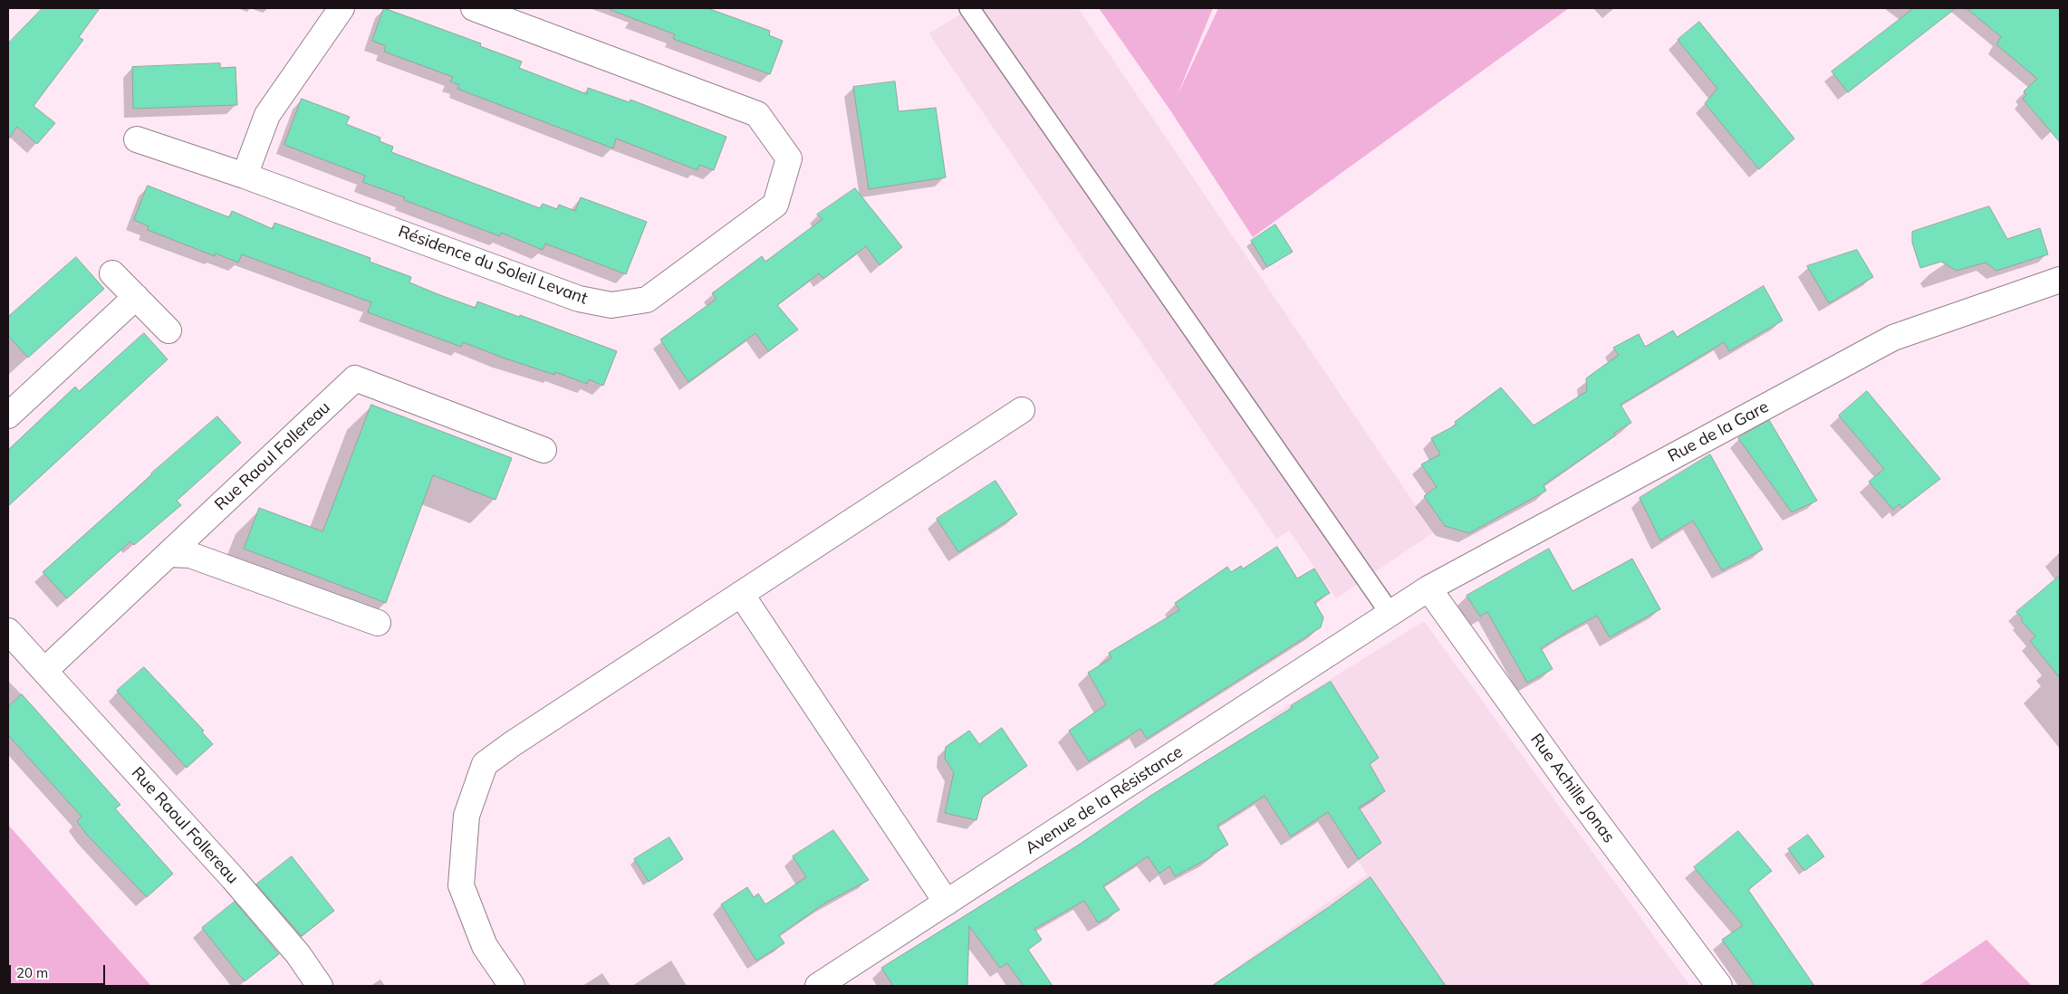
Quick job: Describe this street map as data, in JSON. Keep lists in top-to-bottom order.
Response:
{
  "streets": {
    "street": [
      "Résidence du Soleil Levant",
      "Rue de la Gare",
      "Rue Raoul Follereau",
      "Rue Achille Jonas",
      "Avenue de la Résistance"
    ]
  },
  "crossings": [
    ["Rue de la Gare", "Rue Achille Jonas"],
    ["Rue de la Gare", "Avenue de la Résistance"]
  ],
  "scale_bar": "20 m"
}
